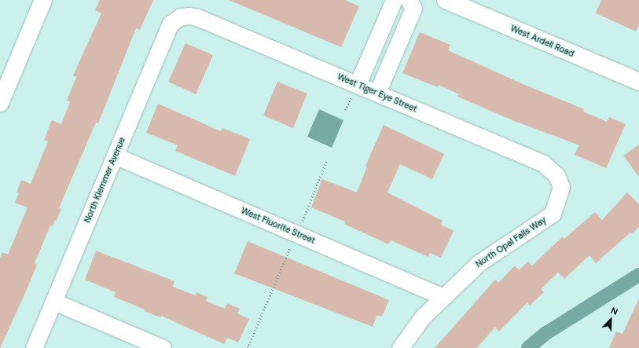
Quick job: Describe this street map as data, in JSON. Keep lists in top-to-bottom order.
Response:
{
  "streets": {
    "street": [
      "West Ardell Road",
      "West Tiger Eye Street",
      "North Klemmer Avenue",
      "West Fluorite Street",
      "North Opal Falls Way"
    ]
  },
  "crossings": [
    ["West Tiger Eye Street", "North Klemmer Avenue"],
    ["West Tiger Eye Street", "North Opal Falls Way"],
    ["North Klemmer Avenue", "West Fluorite Street"],
    ["West Fluorite Street", "North Opal Falls Way"]
  ],
  "north": "top right"
}
